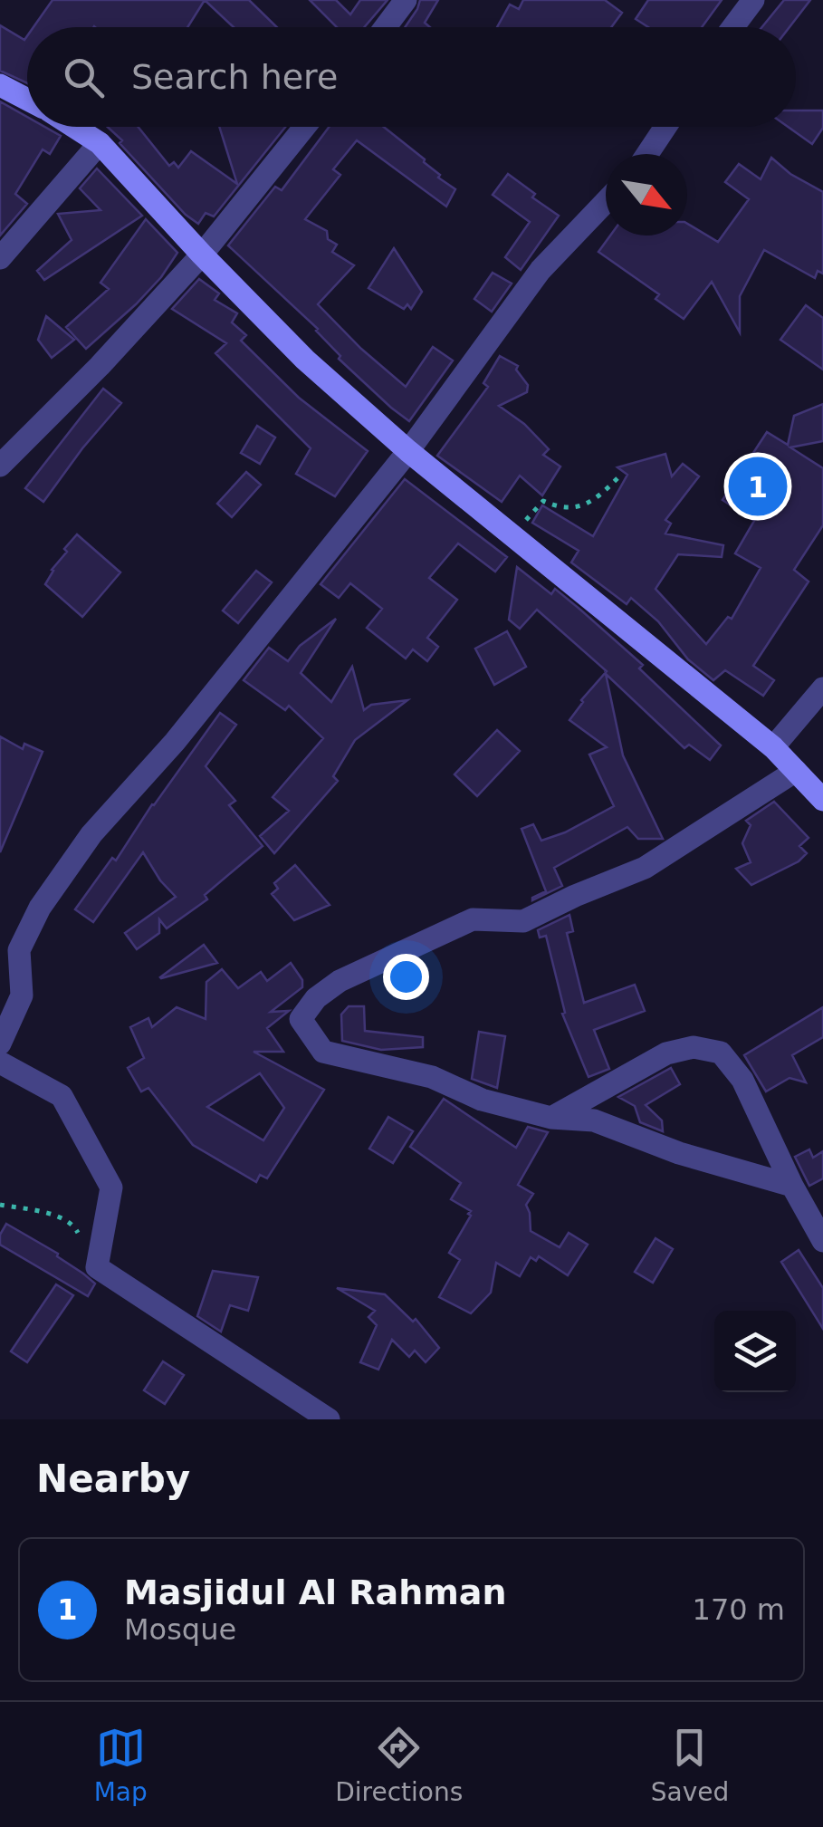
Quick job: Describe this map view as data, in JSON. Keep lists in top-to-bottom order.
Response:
{
  "north": "bottom right",
  "page": {
    "search": "Search here",
    "pins": "1",
    "heading": "Nearby",
    "list": [
      {
        "mark": "1",
        "name": "Masjidul Al Rahman",
        "note": "Mosque",
        "value": "170 m"
      }
    ],
    "nav": ["Map", "Directions", "Saved"]
  }
}
